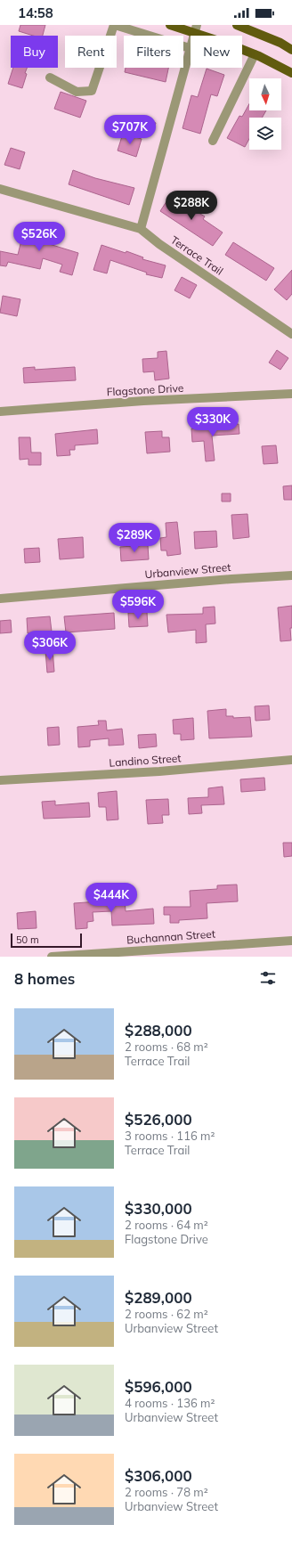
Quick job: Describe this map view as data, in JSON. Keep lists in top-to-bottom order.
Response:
{
  "streets": {
    "street": [
      "Terrace Trail",
      "Flagstone Drive",
      "Urbanview Street",
      "Landino Street",
      "Buchannan Street"
    ]
  },
  "scale_bar": "50 m",
  "north": "bottom",
  "page": {
    "status": "14:58",
    "chip": [
      "Buy",
      "Rent",
      "Filters",
      "New"
    ],
    "price": [
      "$707K",
      "$288K",
      "$526K",
      "$330K",
      "$289K",
      "$596K",
      "$306K",
      "$444K"
    ],
    "scale": "50 m",
    "heading": "8 homes",
    "list": [
      {
        "name": "$288,000",
        "note": "2 rooms · 68 m² · Terrace Trail"
      },
      {
        "name": "$526,000",
        "note": "3 rooms · 116 m² · Terrace Trail"
      },
      {
        "name": "$330,000",
        "note": "2 rooms · 64 m² · Flagstone Drive"
      },
      {
        "name": "$289,000",
        "note": "2 rooms · 62 m² · Urbanview Street"
      },
      {
        "name": "$596,000",
        "note": "4 rooms · 136 m² · Urbanview Street"
      },
      {
        "name": "$306,000",
        "note": "2 rooms · 78 m² · Urbanview Street"
      }
    ]
  }
}
